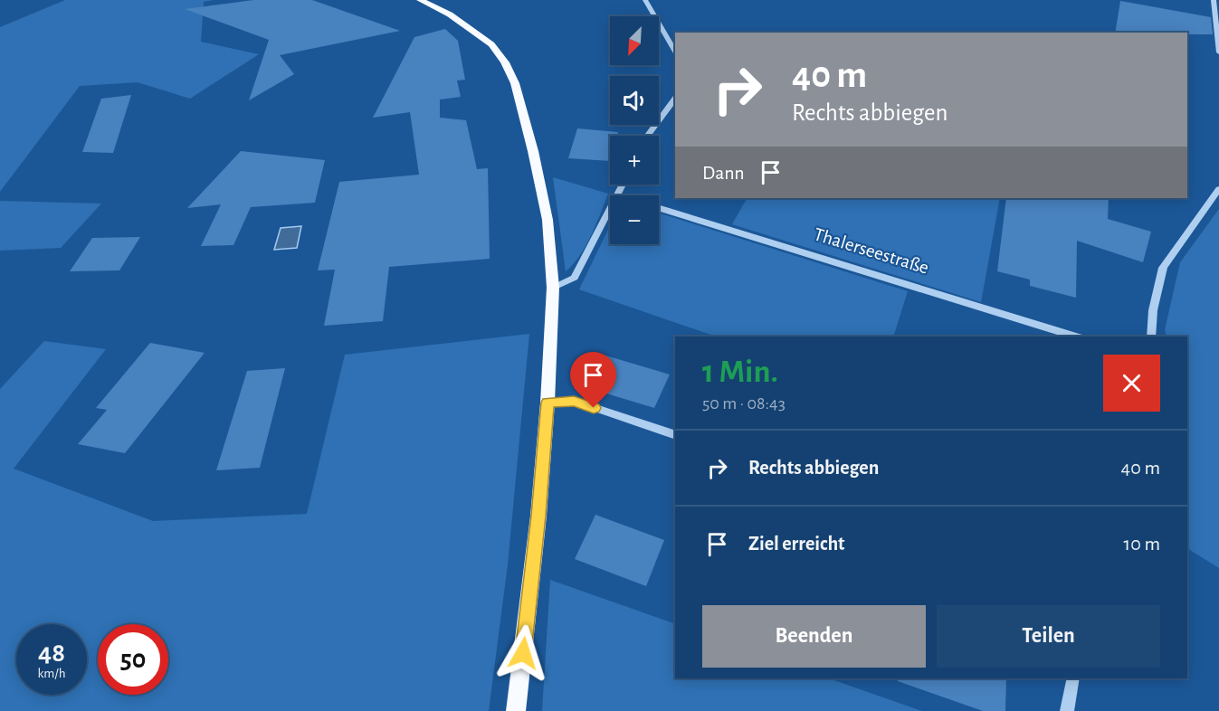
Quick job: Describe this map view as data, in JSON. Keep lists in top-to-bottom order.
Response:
{
  "streets": {
    "street": ["Thalerseestraße"]
  },
  "north": "bottom left",
  "page": {
    "map_buttons": ["+", "−"],
    "turn": ["40 m", "Rechts abbiegen"],
    "then": "Dann",
    "heading": ["1 Min.", "50 m · 08:43"],
    "list": [
      {
        "name": "Rechts abbiegen",
        "value": "40 m"
      },
      {
        "name": "Ziel erreicht",
        "value": "10 m"
      }
    ],
    "buttons": ["Beenden", "Teilen"],
    "speed": "48 km/h",
    "limit": "50"
  }
}
